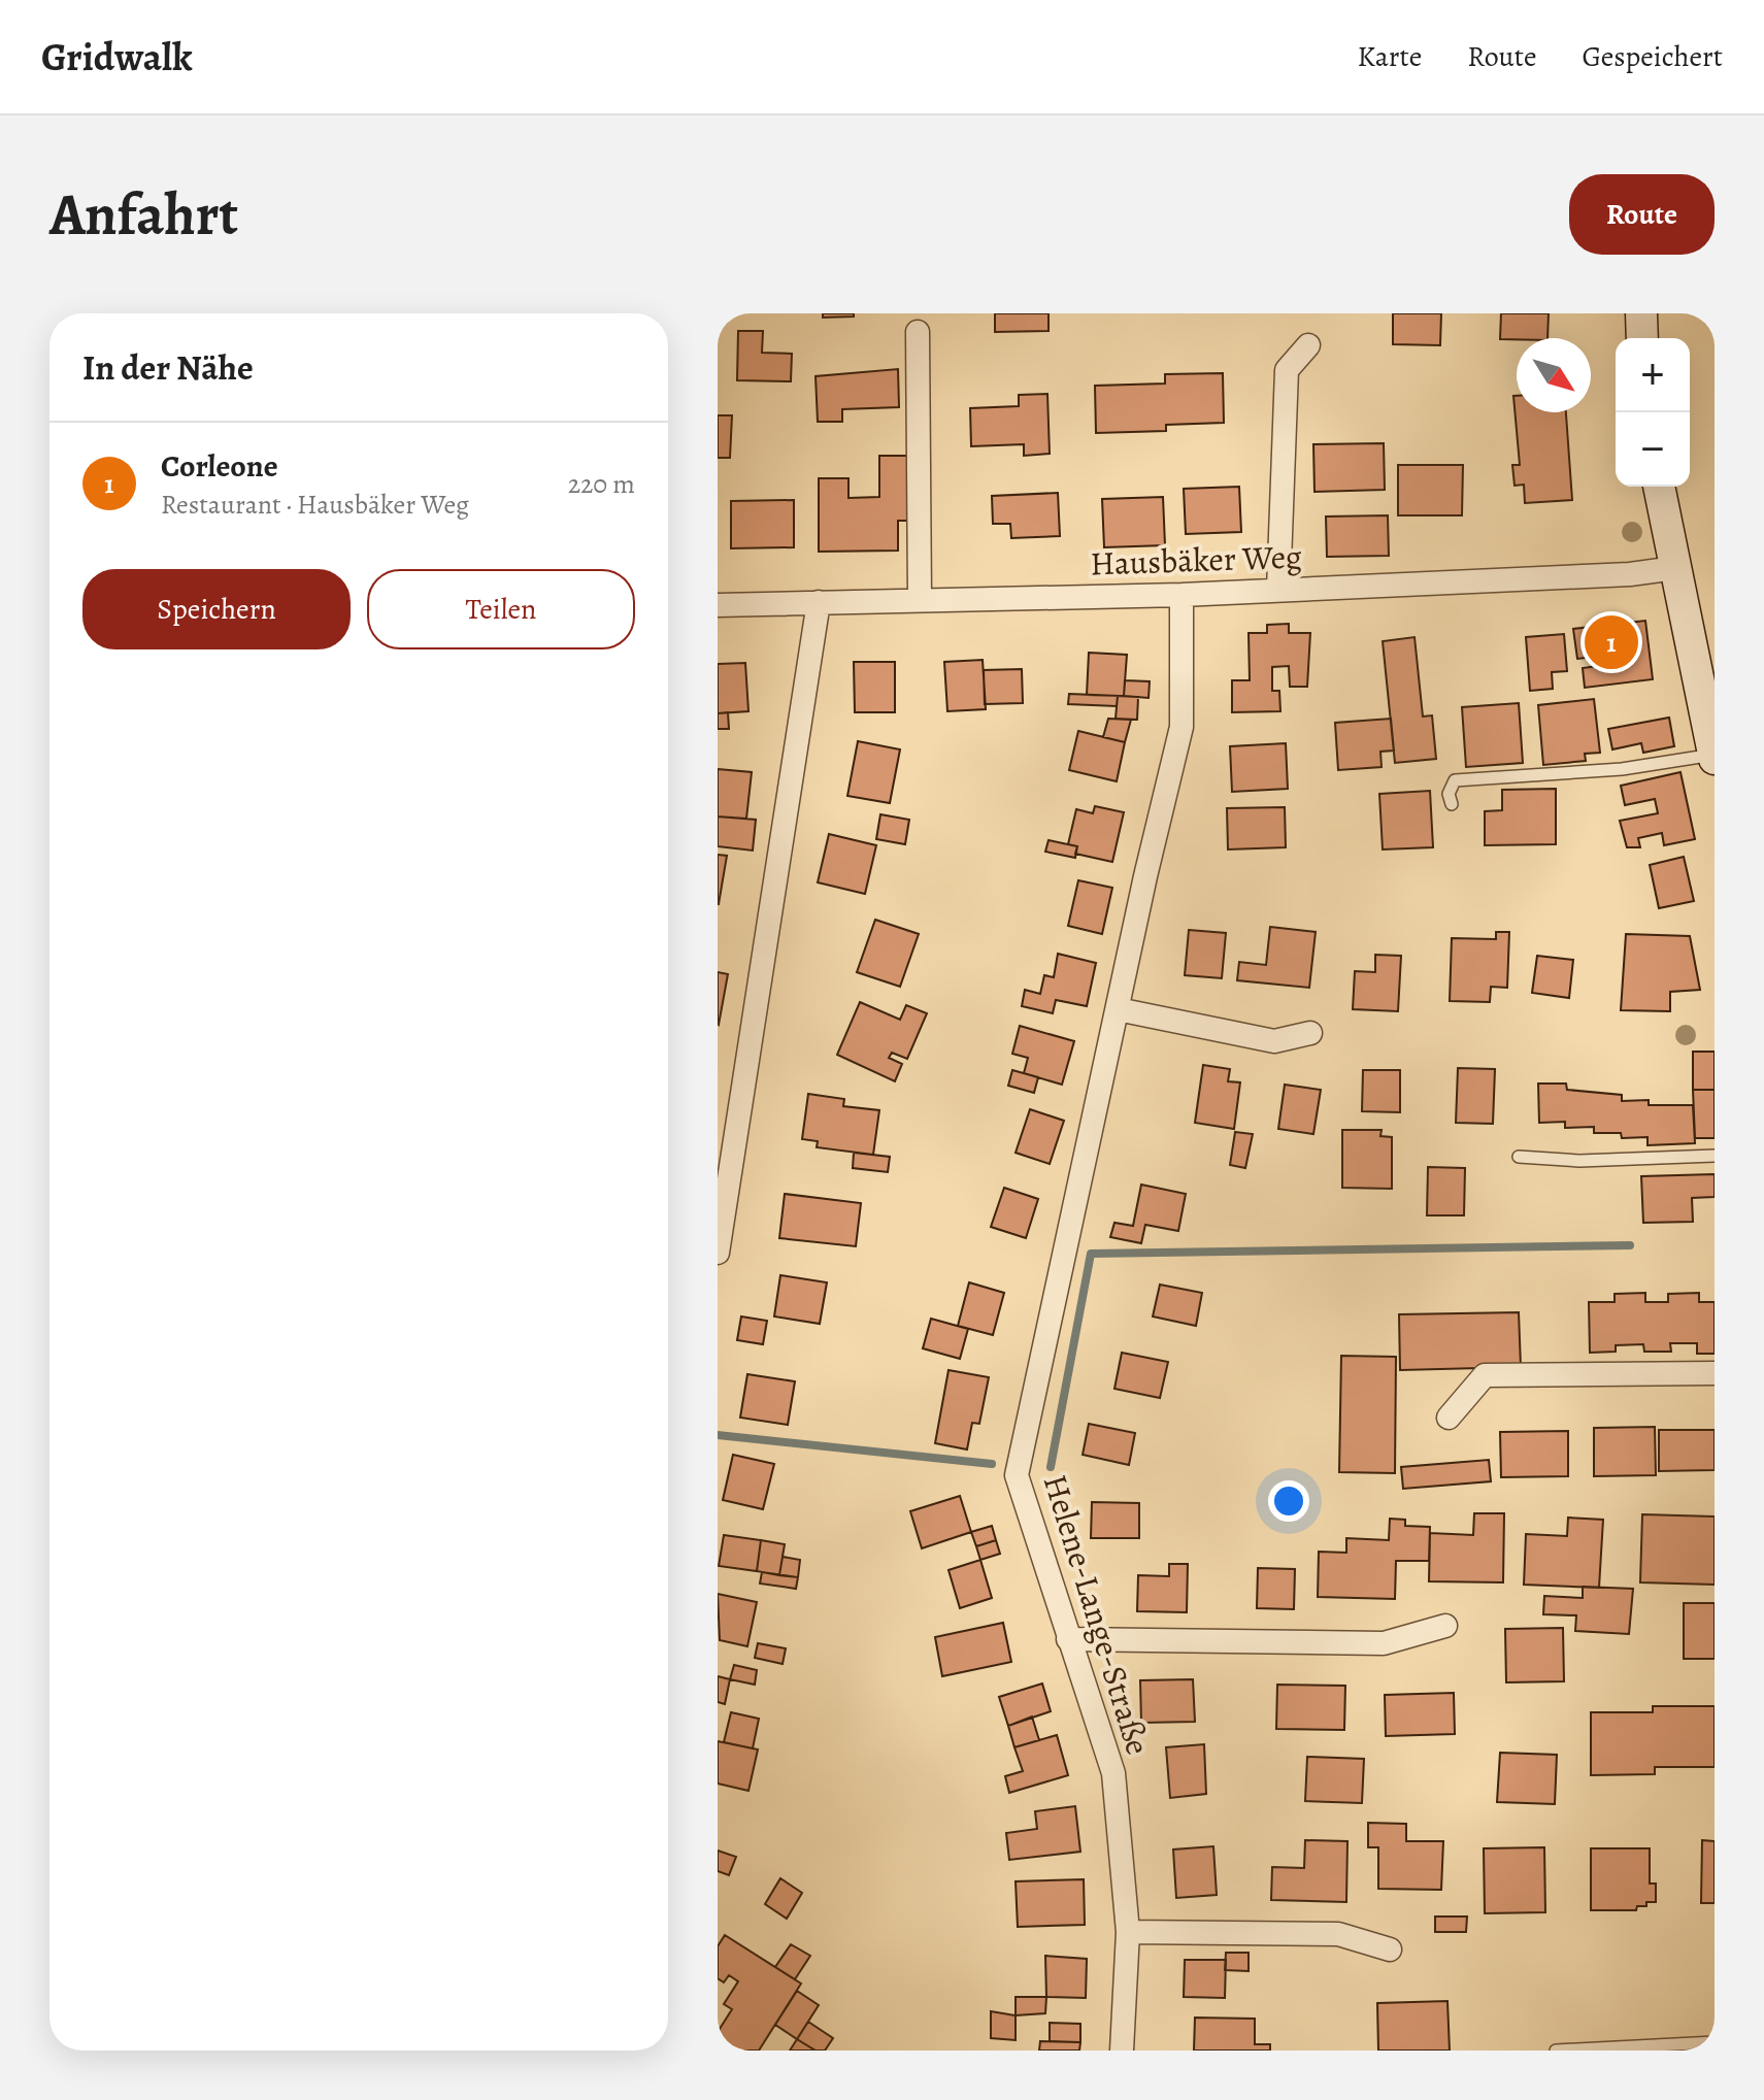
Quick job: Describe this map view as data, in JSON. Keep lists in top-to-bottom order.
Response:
{
  "streets": {
    "street": ["Hausbäker Weg", "Helene-Lange-Straße"]
  },
  "crossings": [
    ["Hausbäker Weg", "Helene-Lange-Straße"]
  ],
  "north": "bottom right",
  "page": {
    "header": "Gridwalk",
    "nav": ["Karte", "Route", "Gespeichert"],
    "buttons": [
      "Route",
      ["Speichern", "Teilen"]
    ],
    "title": "Anfahrt",
    "heading": "In der Nähe",
    "map_buttons": ["+", "−"],
    "list": [
      {
        "mark": "1",
        "name": "Corleone",
        "note": "Restaurant · Hausbäker Weg",
        "value": "220 m"
      }
    ],
    "pins": "1"
  }
}
